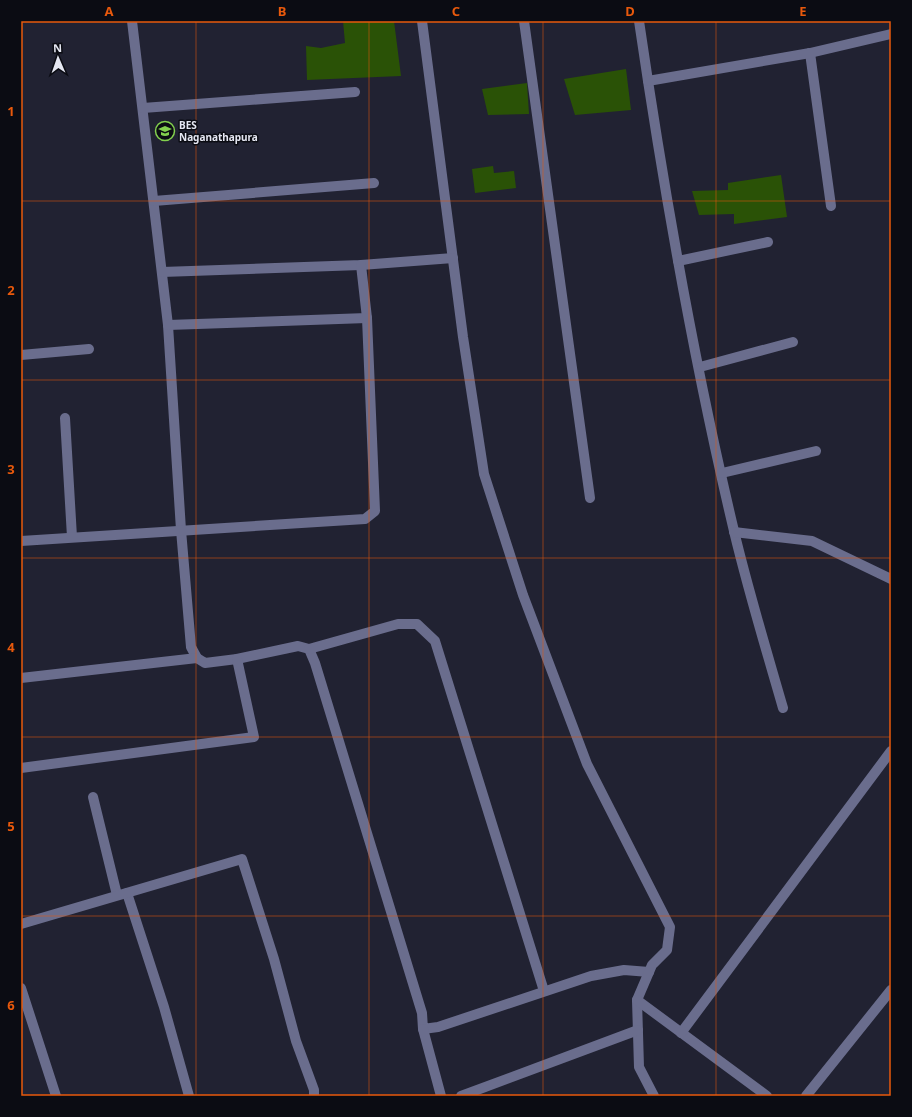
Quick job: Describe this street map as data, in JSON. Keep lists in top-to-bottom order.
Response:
{
  "places": {
    "school or university": ["BES Naganathapura"]
  },
  "north": "top",
  "grid": {
    "columns": [
      "A",
      "B",
      "C",
      "D",
      "E"
    ],
    "rows": [
      "1",
      "2",
      "3",
      "4",
      "5",
      "6"
    ]
  }
}
